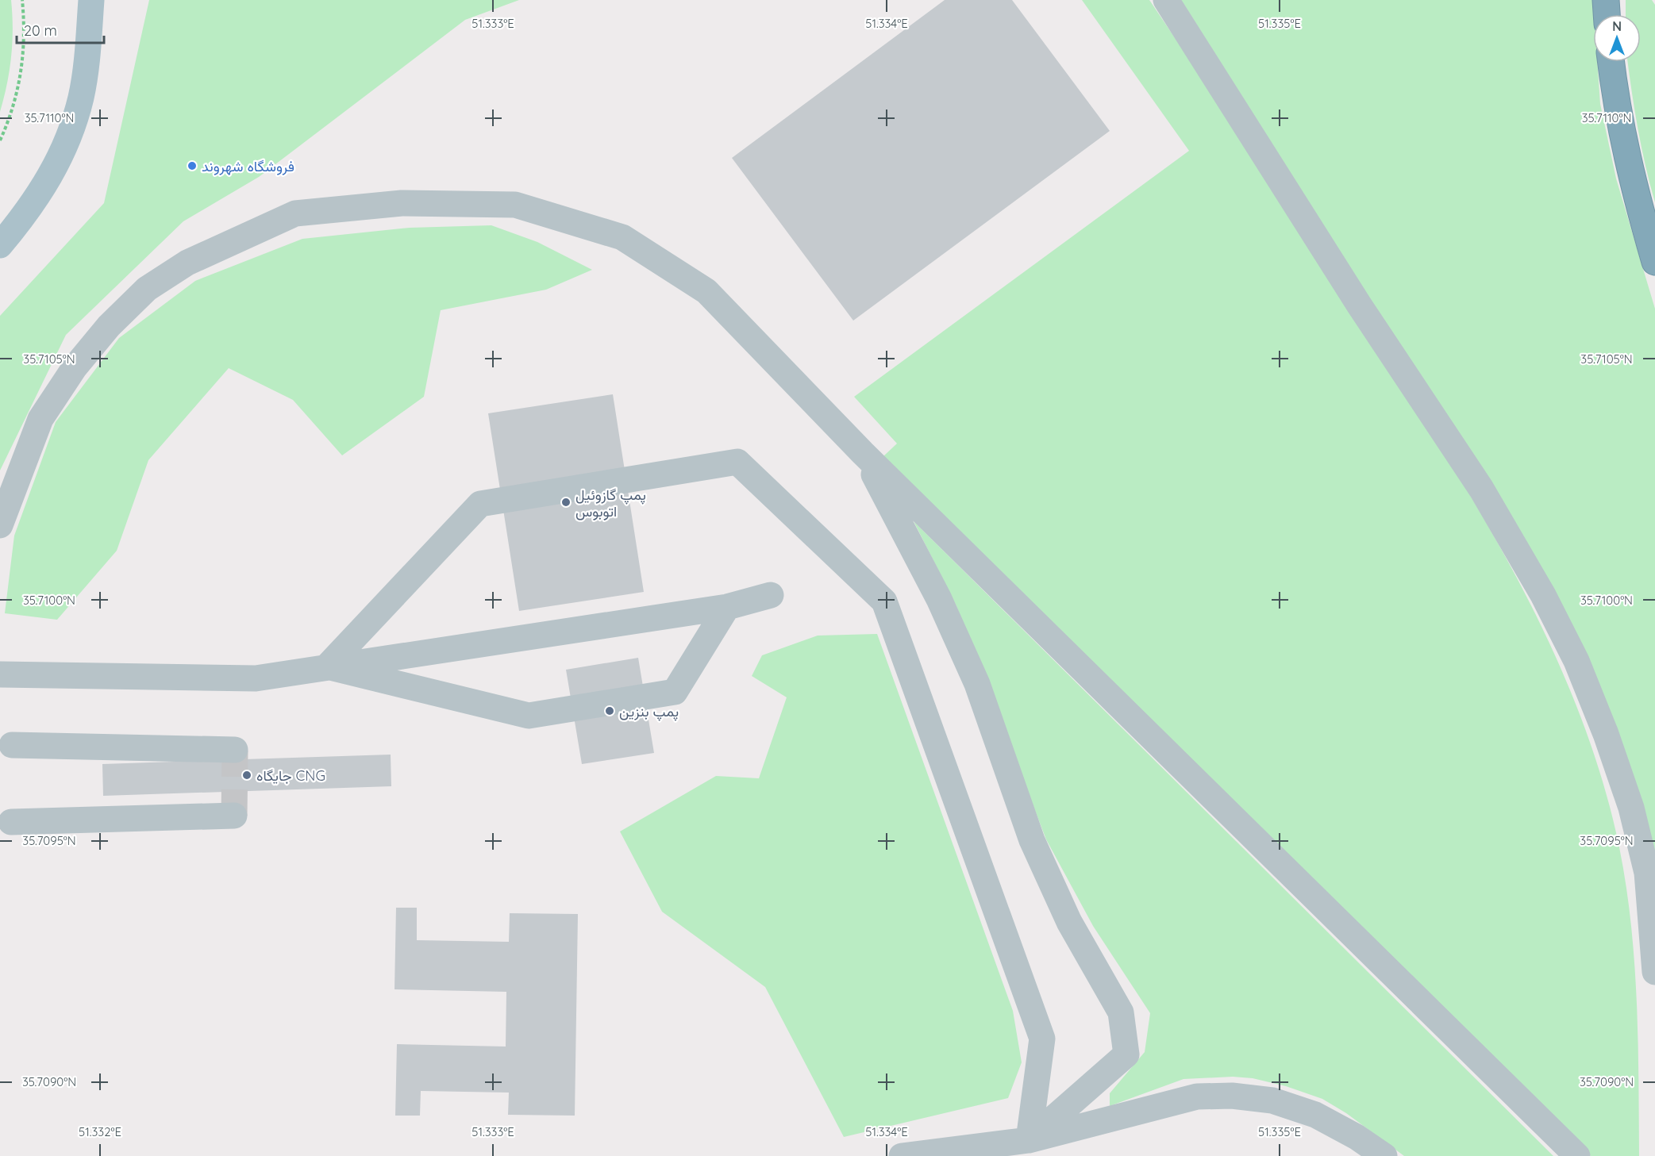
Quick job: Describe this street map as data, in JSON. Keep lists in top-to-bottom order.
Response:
{
  "places": [
    "فروشگاه شهروند",
    "پمپ گازوئیل اتوبوس",
    "پمپ بنزین",
    "جایگاه CNG"
  ],
  "scale_bar": "20 m",
  "north": "top",
  "coordinates": [
    "51.333°E",
    "51.334°E",
    "51.335°E",
    "35.7110°N",
    "35.7105°N",
    "35.7100°N",
    "35.7095°N",
    "35.7090°N",
    "51.332°E"
  ]
}
